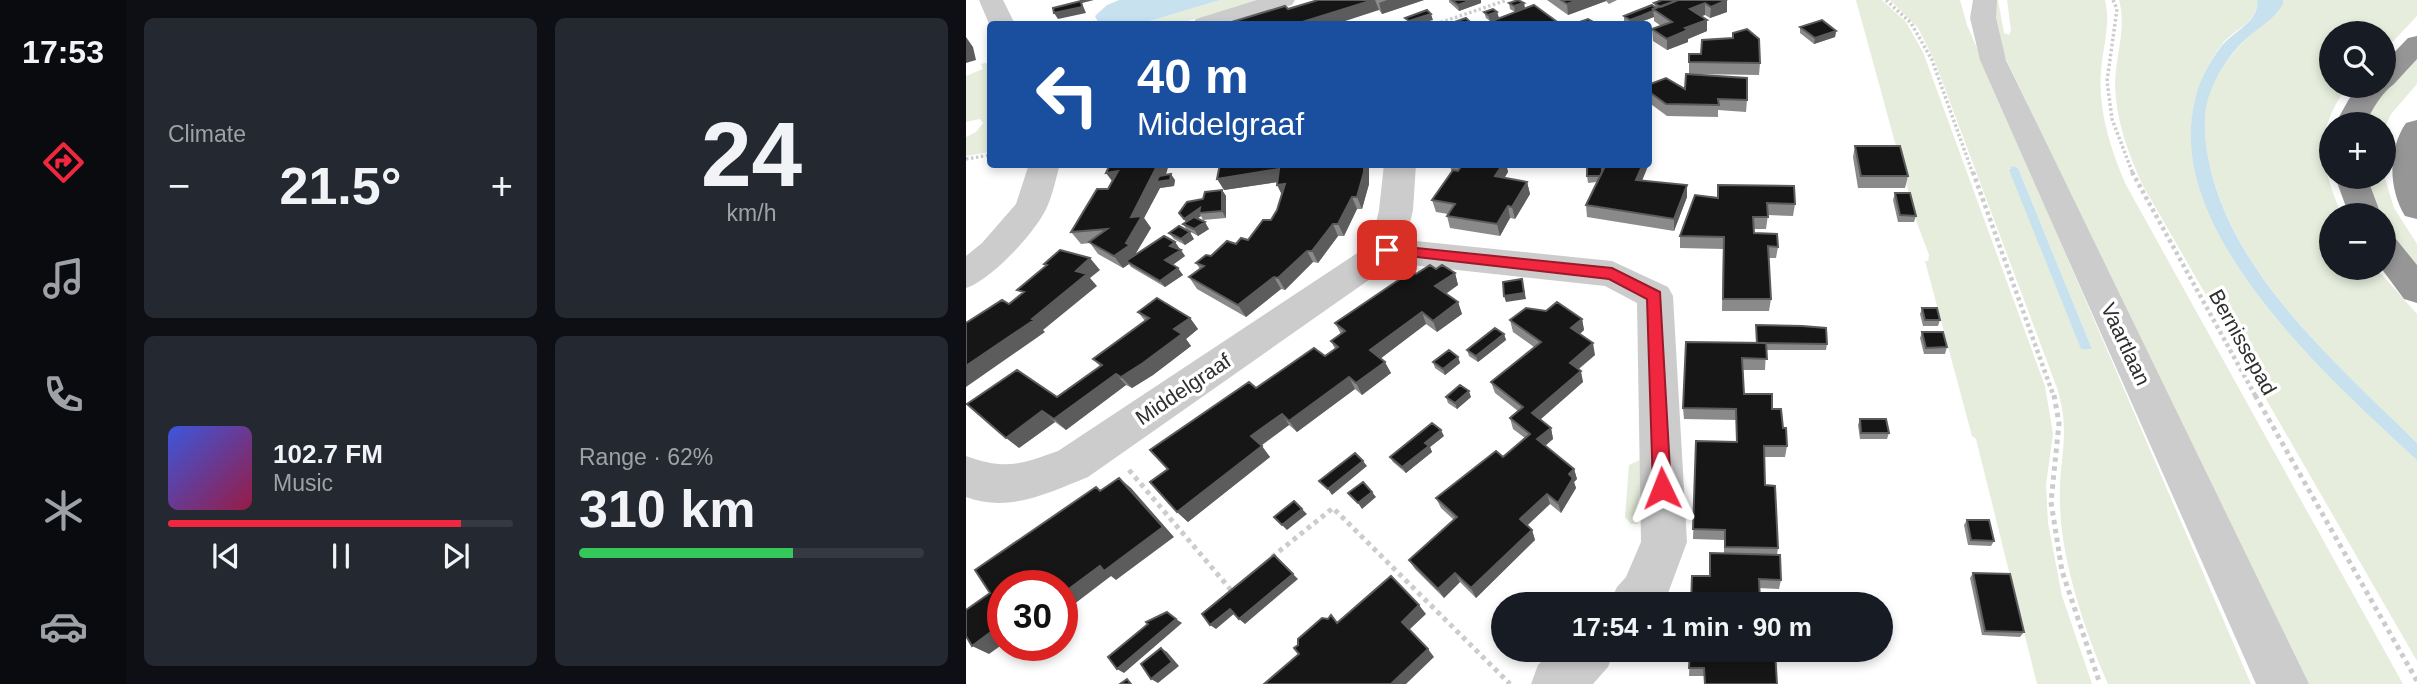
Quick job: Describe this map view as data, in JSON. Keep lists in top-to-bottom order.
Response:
{
  "streets": {
    "street": ["Vaartlaan", "Middelgraaf"],
    "path": ["Bernissepad"]
  },
  "page": {
    "tabs": "17:53",
    "tile": [
      "Climate",
      ["24", "km/h"],
      ["Range · 62%", "310 km"]
    ],
    "map_buttons": ["+", "−"],
    "turn": ["40 m", "Middelgraaf"],
    "heat": ["−", "21.5°", "+"],
    "song": ["102.7 FM", "Music"],
    "limit": "30",
    "trip": "17:54 · 1 min · 90 m"
  }
}
